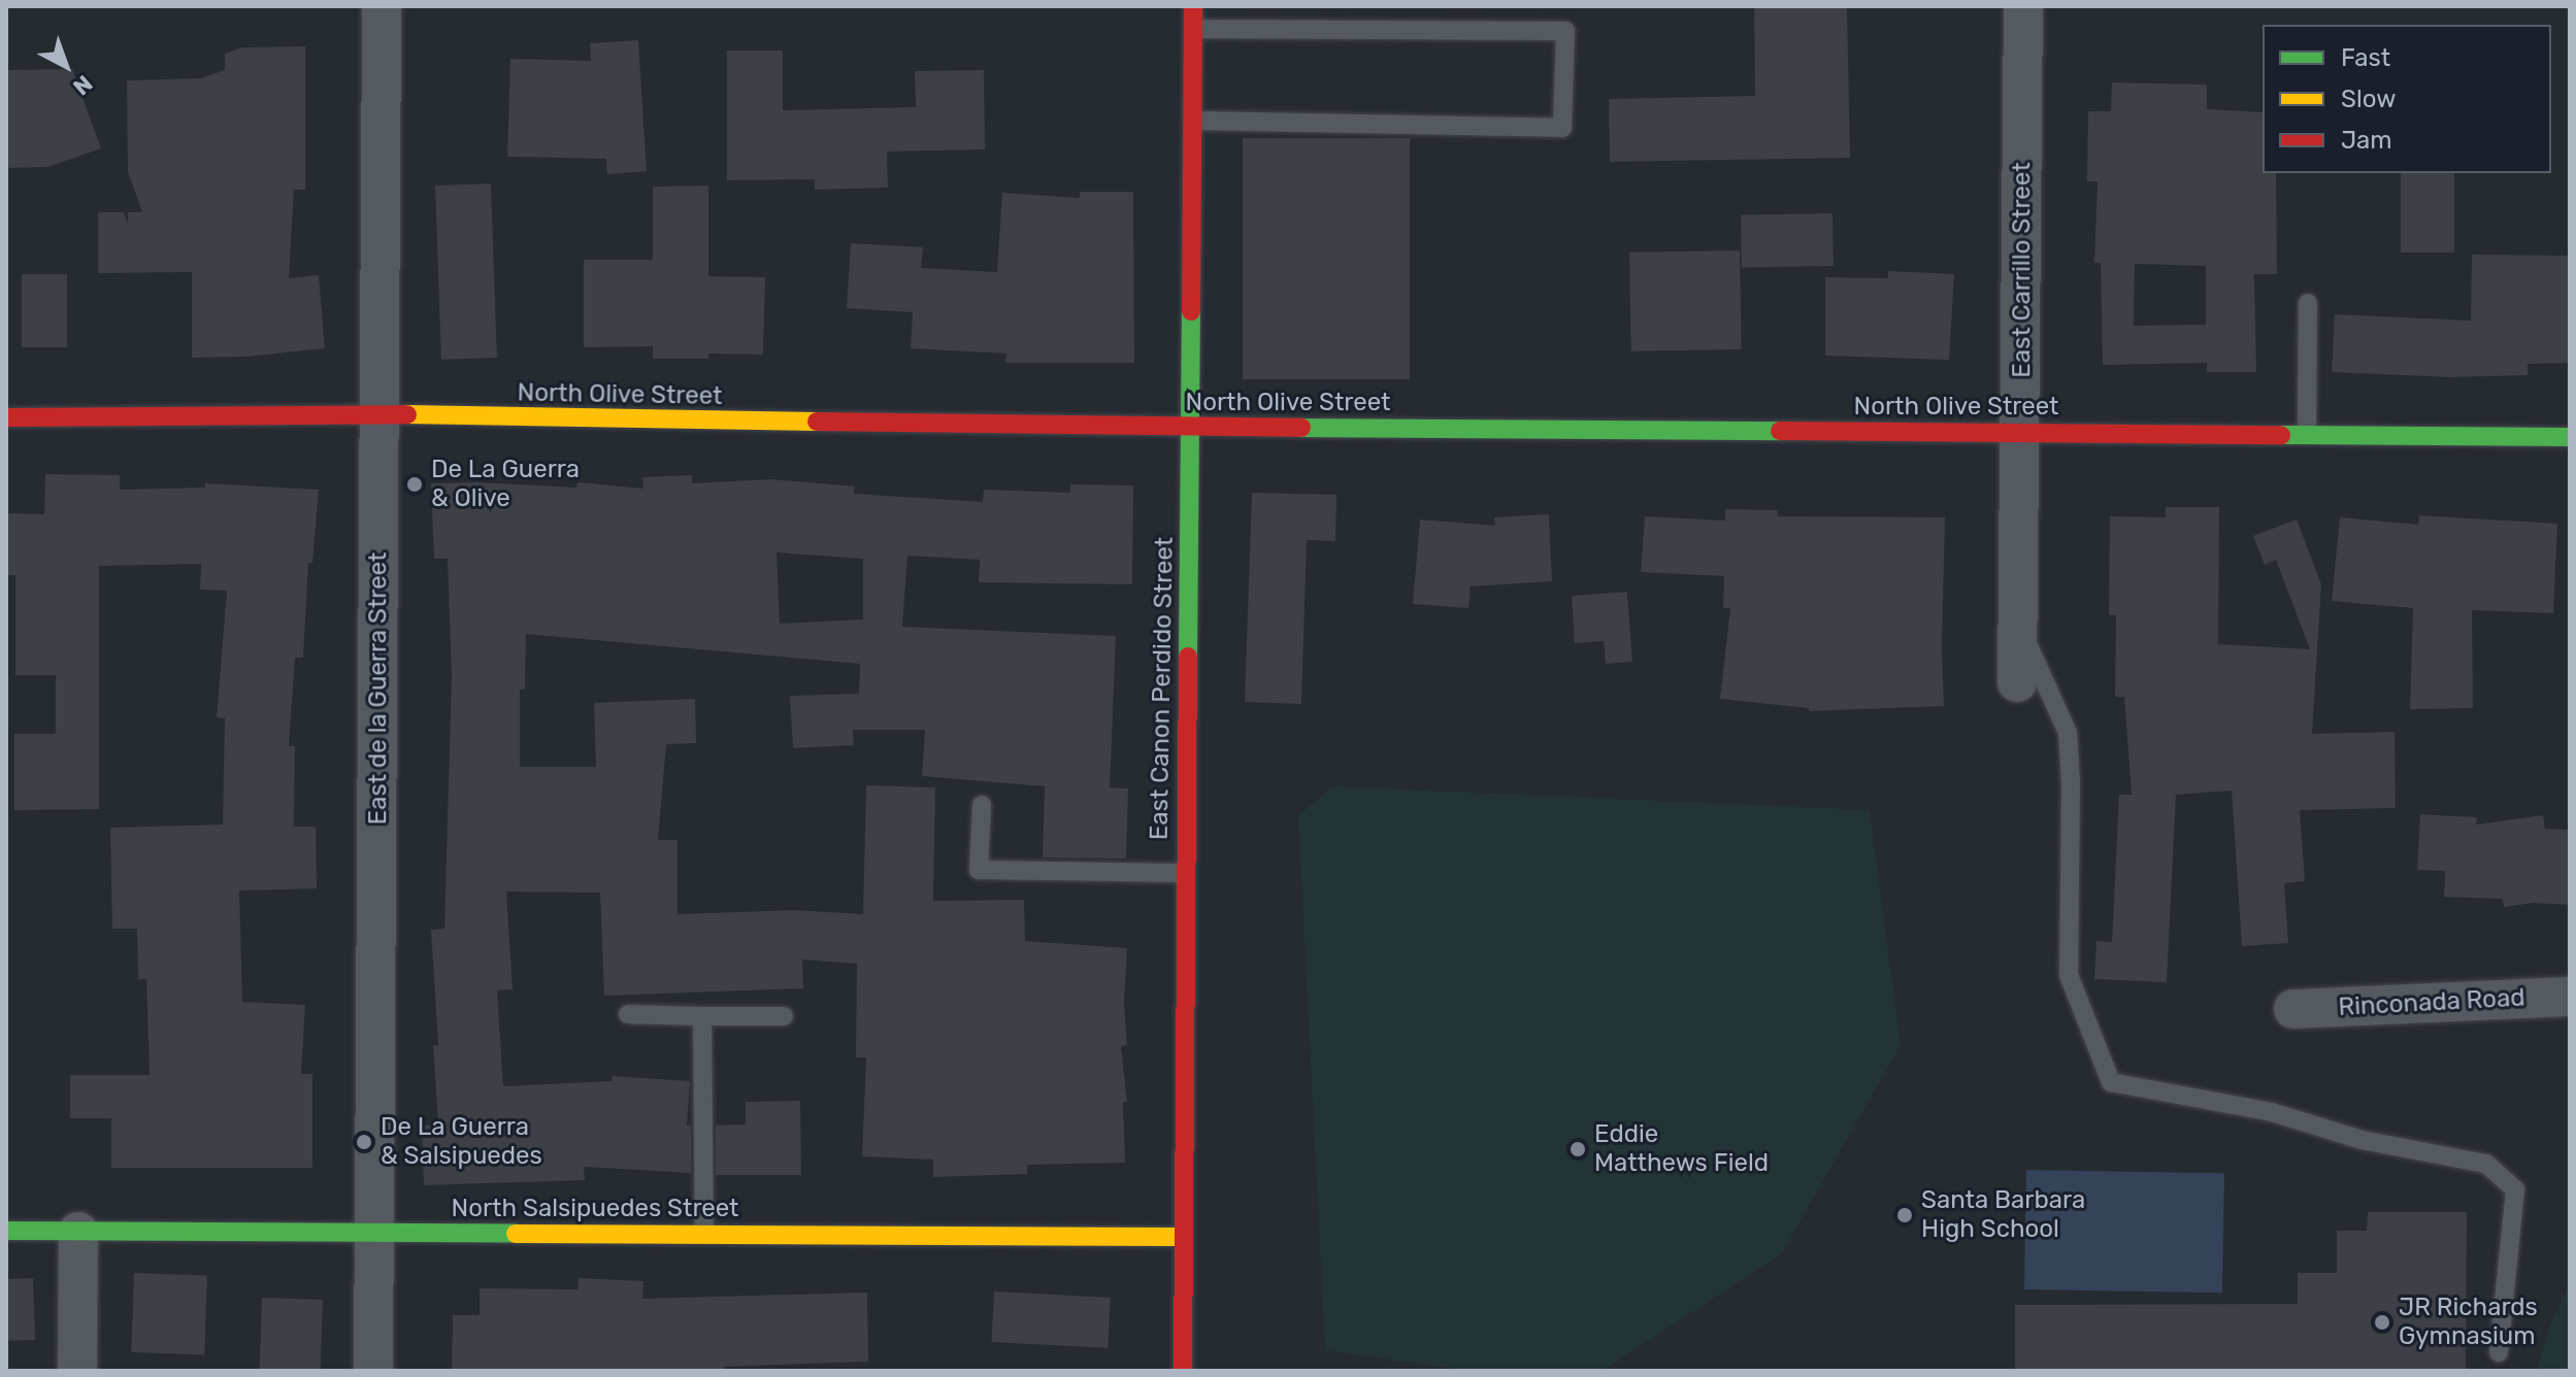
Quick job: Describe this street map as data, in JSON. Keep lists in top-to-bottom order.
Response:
{
  "streets": {
    "street": [
      "East Carrillo Street",
      "North Olive Street",
      "East de la Guerra Street",
      "East Canon Perdido Street",
      "Rinconada Road",
      "North Salsipuedes Street"
    ]
  },
  "crossings": [
    ["East Carrillo Street", "North Olive Street"],
    ["North Olive Street", "East de la Guerra Street"],
    ["North Olive Street", "East Canon Perdido Street"],
    ["East de la Guerra Street", "North Salsipuedes Street"],
    ["East Canon Perdido Street", "North Salsipuedes Street"]
  ],
  "places": [
    "De La Guerra & Olive",
    "De La Guerra & Salsipuedes",
    "Eddie Matthews Field",
    "Santa Barbara High School",
    "JR Richards Gymnasium"
  ],
  "legend": ["Fast", "Slow", "Jam"],
  "north": "bottom right"
}
